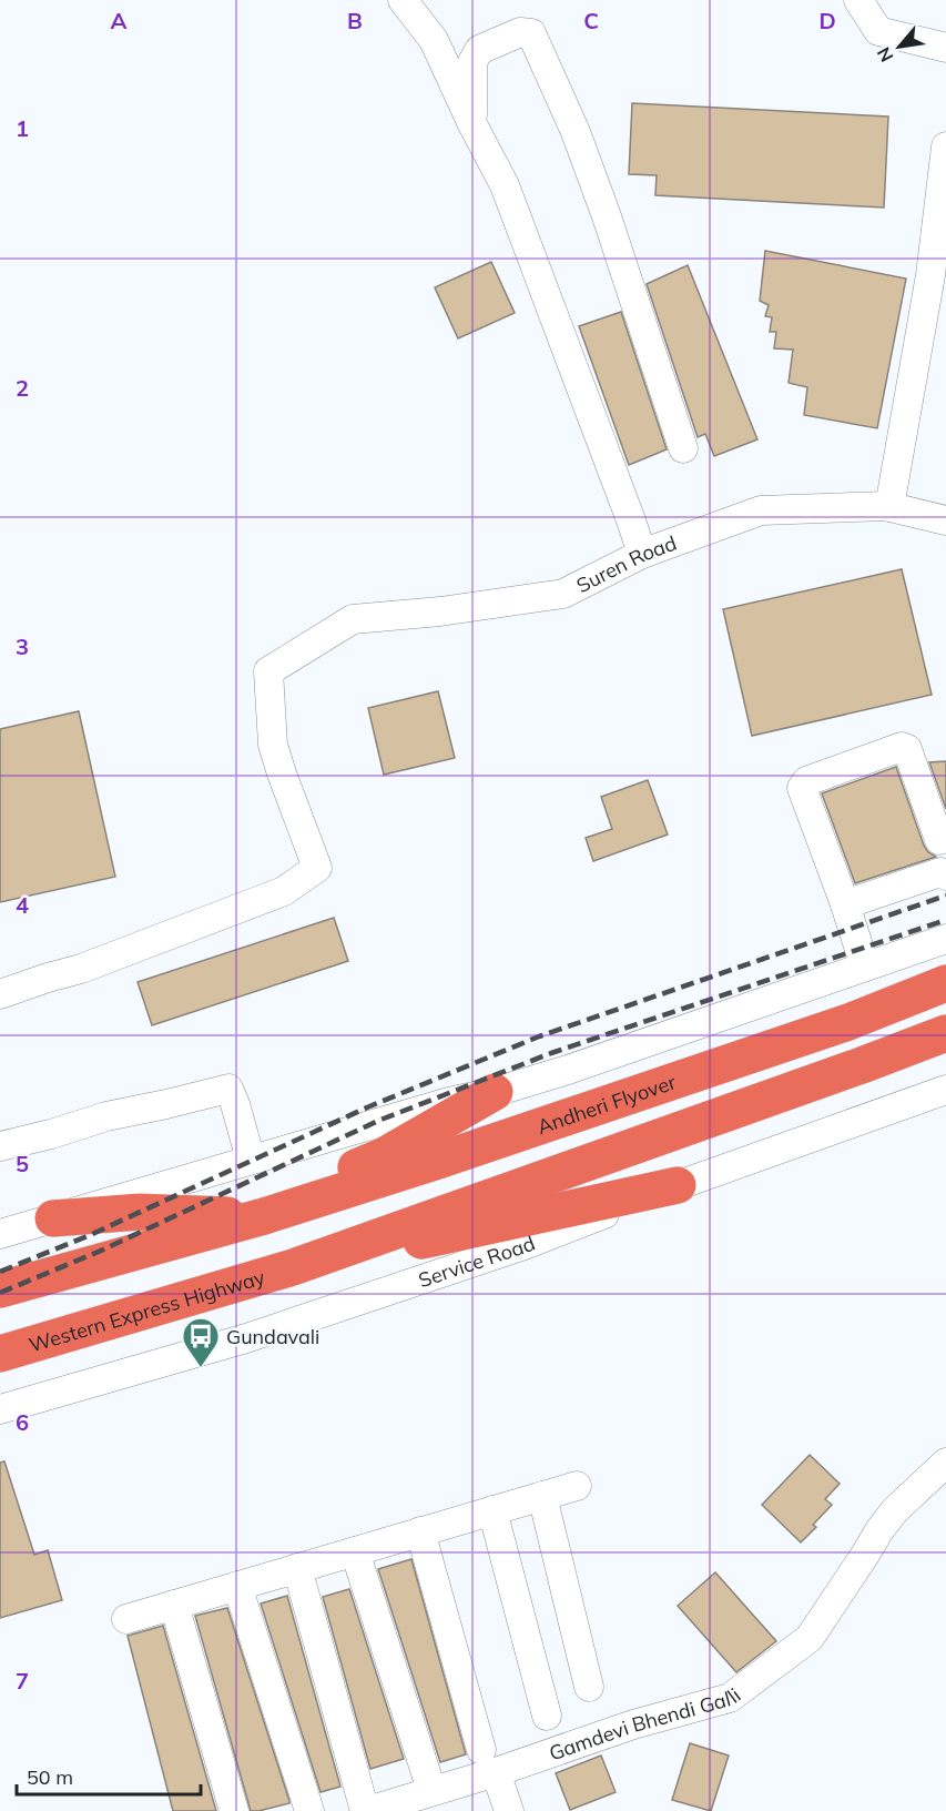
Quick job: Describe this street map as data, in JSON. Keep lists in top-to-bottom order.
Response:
{
  "streets": {
    "highway": ["Andheri Flyover", "Western Express Highway"],
    "street": ["Suren Road", "Service Road", "Gamdevi Bhendi Galli"]
  },
  "places": {
    "bus stop": ["Gundavali"]
  },
  "scale_bar": "50 m",
  "north": "bottom left",
  "grid": {
    "columns": [
      "A",
      "B",
      "C",
      "D"
    ],
    "rows": [
      "1",
      "2",
      "3",
      "4",
      "5",
      "6",
      "7"
    ]
  }
}
